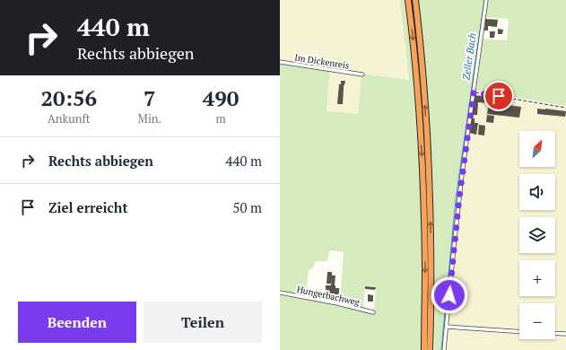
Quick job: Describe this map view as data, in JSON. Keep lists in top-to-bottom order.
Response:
{
  "streets": {
    "street": ["Im Dickenreis", "Hungerbachweg"]
  },
  "water": ["Zeller Bach"],
  "north": "top right",
  "page": {
    "turn": ["440 m", "Rechts abbiegen"],
    "eta": [
      "20:56",
      "Ankunft",
      "7",
      "Min.",
      "490",
      "m"
    ],
    "map_buttons": ["+", "−"],
    "list": [
      {
        "name": "Rechts abbiegen",
        "value": "440 m"
      },
      {
        "name": "Ziel erreicht",
        "value": "50 m"
      }
    ],
    "buttons": ["Beenden", "Teilen"]
  }
}
